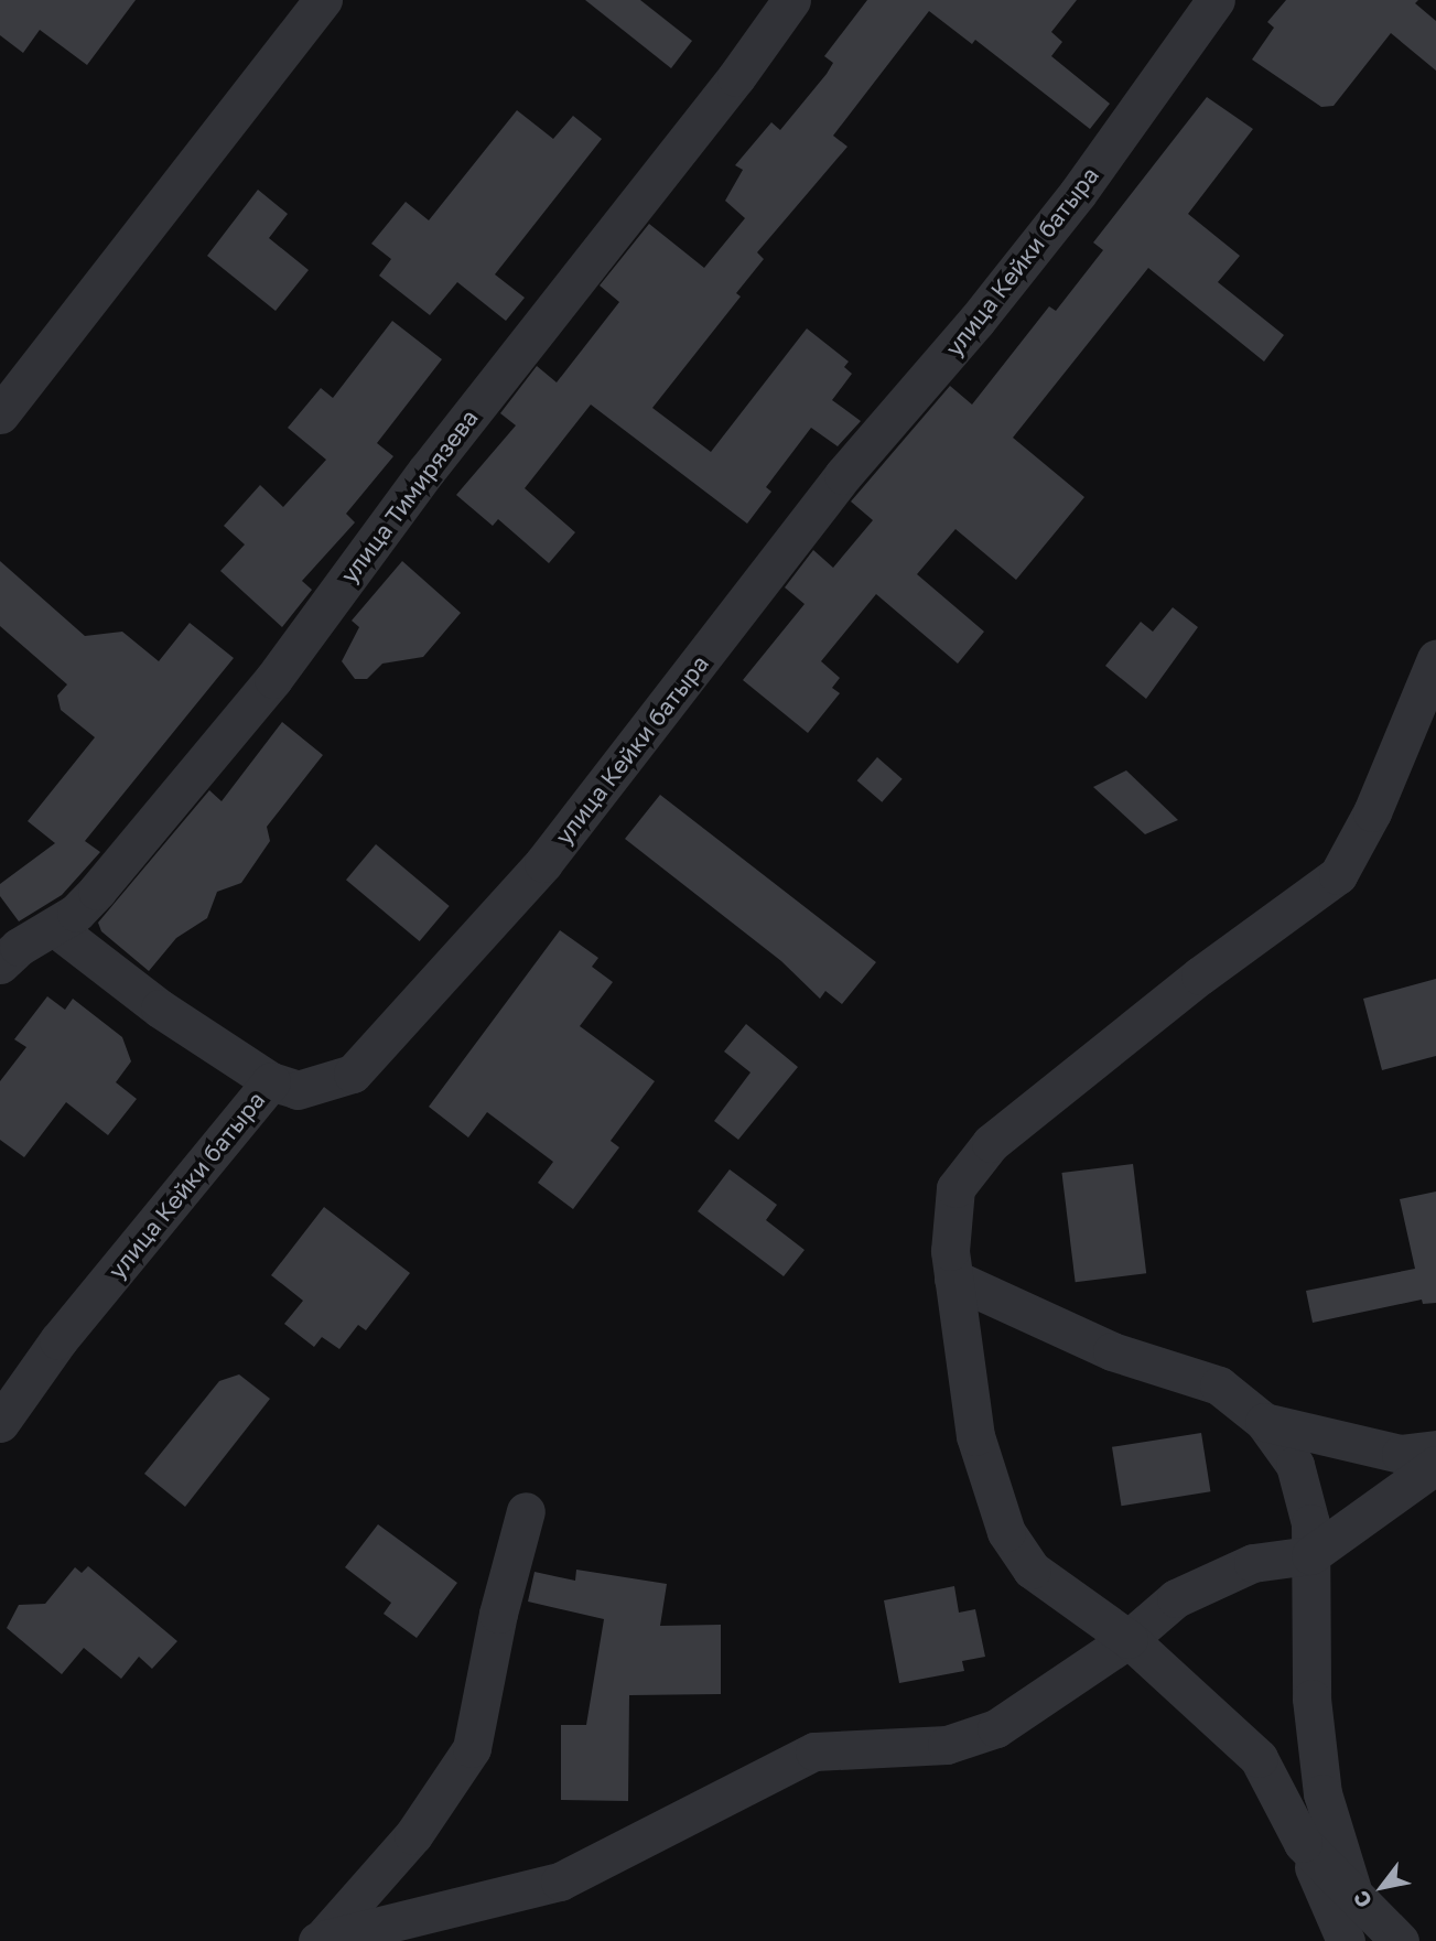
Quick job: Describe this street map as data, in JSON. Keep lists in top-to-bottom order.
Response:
{
  "streets": {
    "street": ["улица Кейки батыра", "улица Тимирязева"]
  },
  "north": "bottom left"
}
